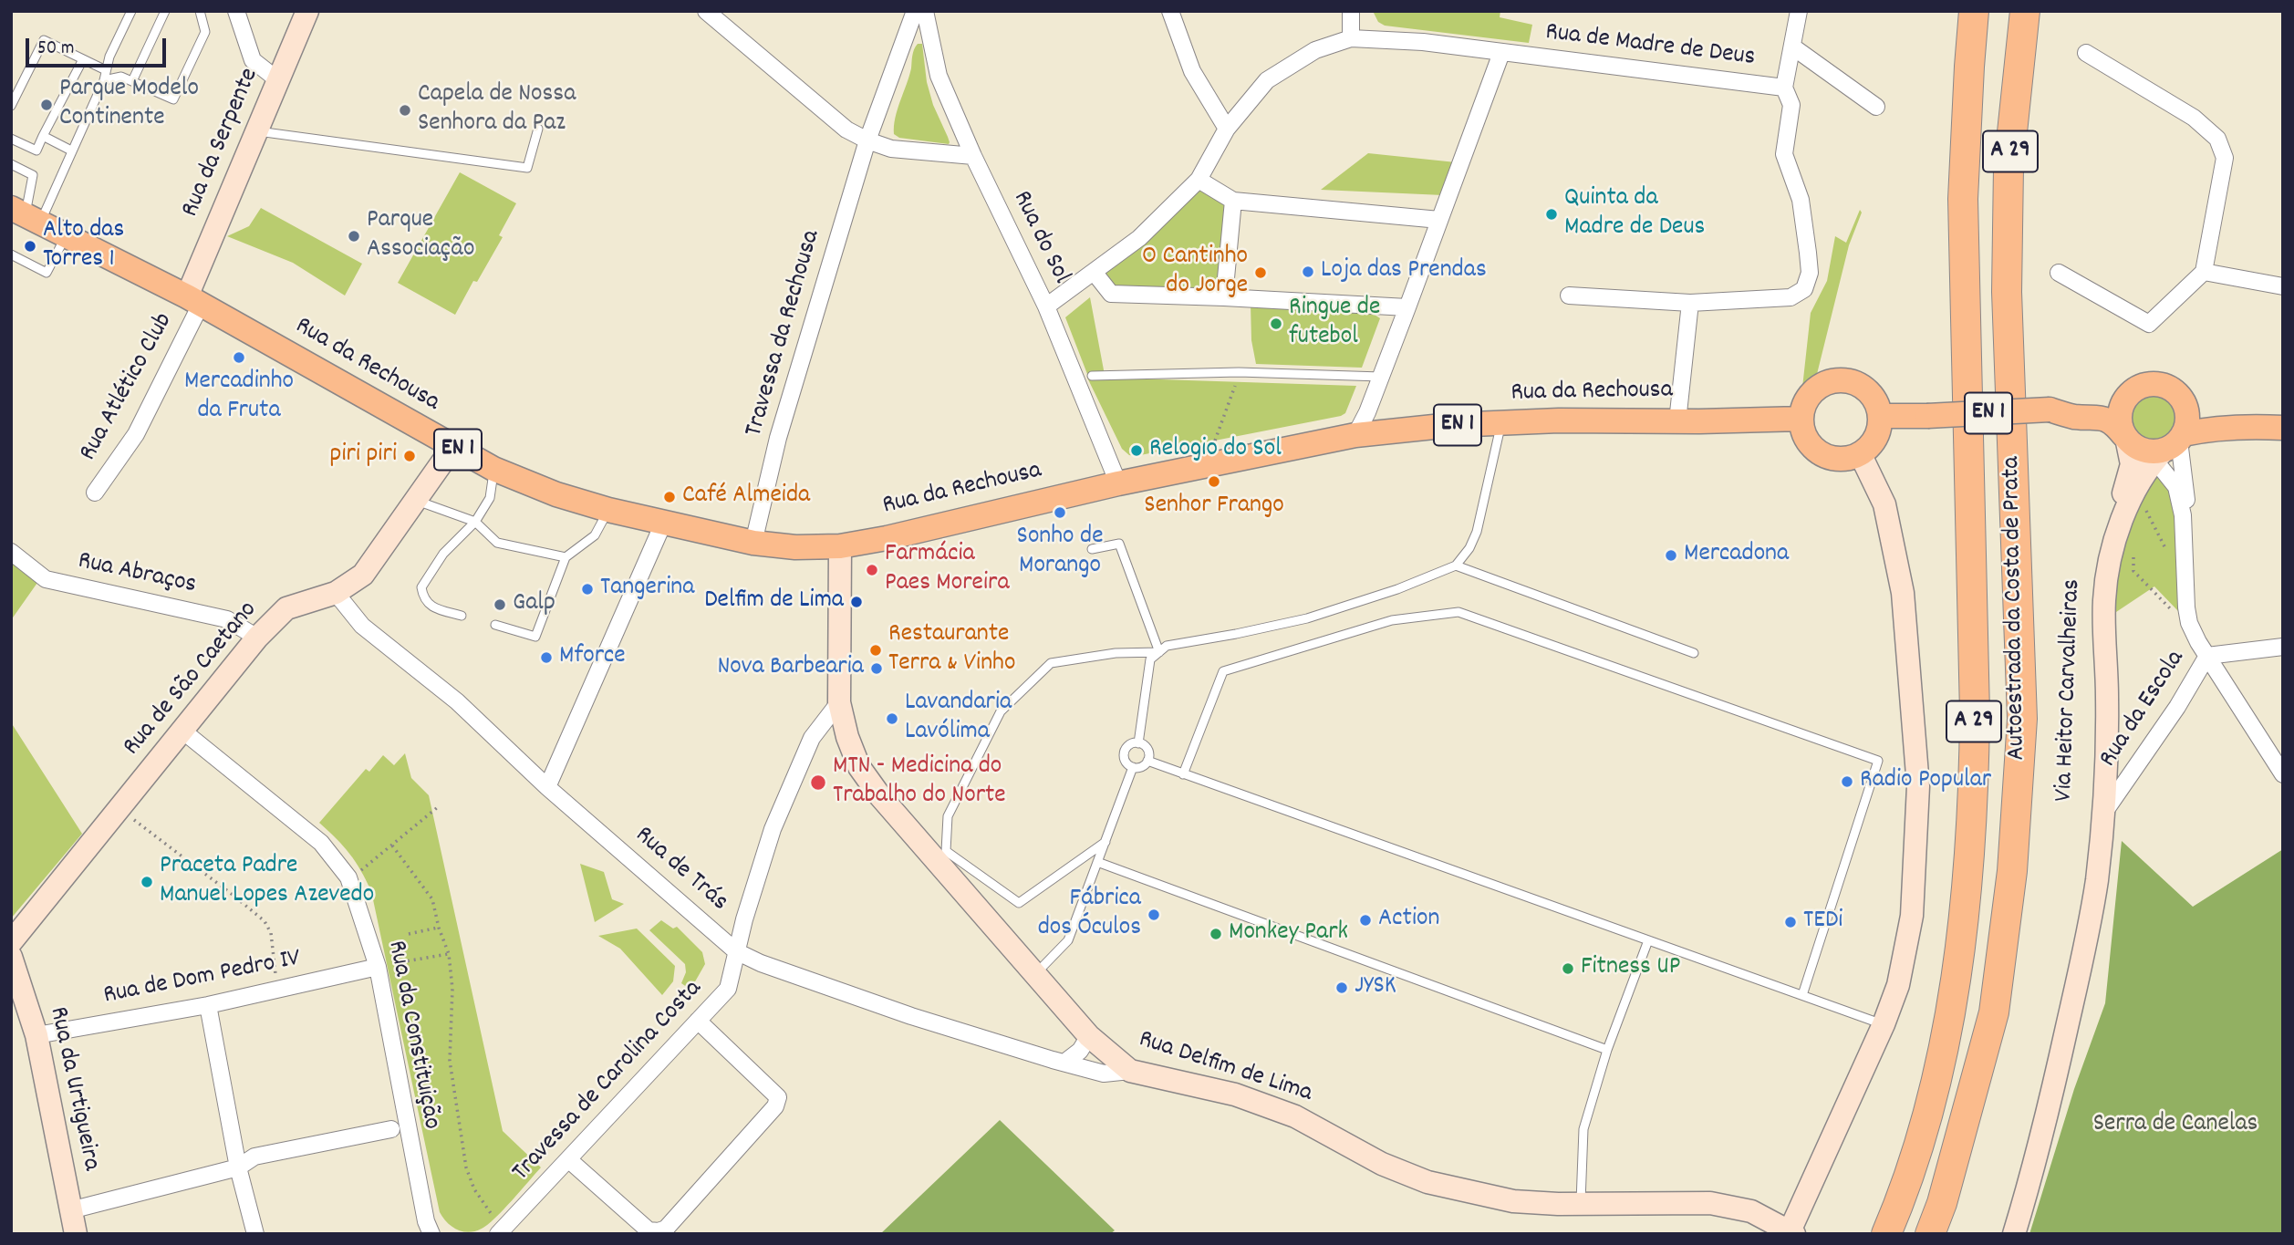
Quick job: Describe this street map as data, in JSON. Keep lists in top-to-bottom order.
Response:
{
  "streets": {
    "highway": ["A 29", "Autoestrada da Costa de Prata"],
    "main road": [
      "Rua da Serpente",
      "Rua da Rechousa",
      "EN 1",
      "Rua de São Caetano",
      "Via Heitor Carvalheiras",
      "Rua Delfim de Lima",
      "Rua da Urtigueira"
    ],
    "street": [
      "Rua de Madre de Deus",
      "Rua do Sol",
      "Travessa da Rechousa",
      "Rua Atlético Club",
      "Rua Abraços",
      "Rua da Escola",
      "Rua de Trás",
      "Rua de Dom Pedro IV",
      "Rua da Constituição",
      "Travessa de Carolina Costa"
    ]
  },
  "crossings": [
    ["Rua de Madre de Deus", "Rua do Sol"],
    ["Rua da Serpente", "Rua da Rechousa"],
    ["Rua da Serpente", "Rua Atlético Club"],
    ["Rua da Serpente", "EN 1"],
    ["Rua do Sol", "Rua da Rechousa"],
    ["Travessa da Rechousa", "Rua da Rechousa"],
    ["Rua da Rechousa", "Rua Atlético Club"],
    ["Rua da Rechousa", "EN 1"],
    ["Rua da Rechousa", "Rua de São Caetano"],
    ["Rua da Rechousa", "Rua Delfim de Lima"],
    ["Rua Atlético Club", "EN 1"],
    ["EN 1", "Via Heitor Carvalheiras"],
    ["EN 1", "Rua da Escola"],
    ["Rua Abraços", "Rua de São Caetano"],
    ["Rua de São Caetano", "Rua de Trás"],
    ["Rua de São Caetano", "Rua da Constituição"],
    ["Via Heitor Carvalheiras", "Rua da Escola"],
    ["Rua de Trás", "Rua Delfim de Lima"],
    ["Rua de Trás", "Travessa de Carolina Costa"],
    ["Rua de Dom Pedro IV", "Rua da Constituição"],
    ["Rua de Dom Pedro IV", "Rua da Urtigueira"],
    ["Rua Delfim de Lima", "Travessa de Carolina Costa"]
  ],
  "parks": ["Serra de Canelas"],
  "places": [
    "Parque Modelo Continente",
    "Capela de Nossa Senhora da Paz",
    "Quinta da Madre de Deus",
    "Parque Associação",
    "Alto das Torres 1",
    "Loja das Prendas",
    "O Cantinho do Jorge",
    "Ringue de futebol",
    "Mercadinho da Fruta",
    "Relogio do Sol",
    "piri piri",
    "Senhor Frango",
    "Café Almeida",
    "Sonho de Morango",
    "Mercadona",
    "Farmácia Paes Moreira",
    "Tangerina",
    "Delfim de Lima",
    "Galp",
    "Restaurante Terra & Vinho",
    "Mforce",
    "Nova Barbearia",
    "Lavandaria Lavólima",
    "Radio Popular",
    "MTN - Medicina do Trabalho do Norte",
    "Praceta Padre Manuel Lopes Azevedo",
    "Fábrica dos Óculos",
    "Action",
    "TEDi",
    "Monkey Park",
    "Fitness UP",
    "JYSK"
  ],
  "scale_bar": "50 m"
}
